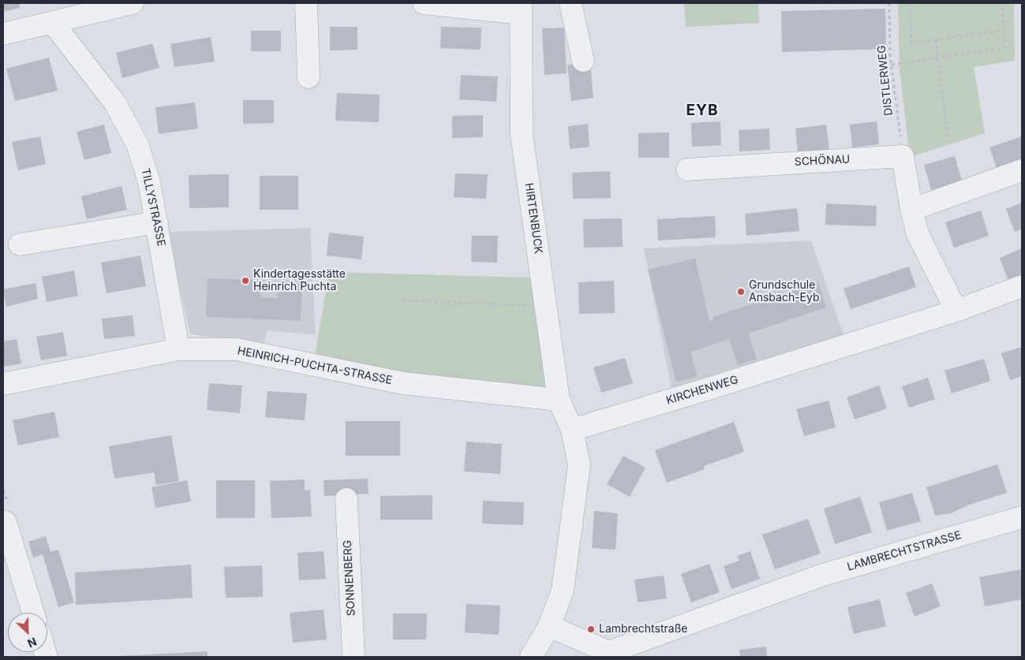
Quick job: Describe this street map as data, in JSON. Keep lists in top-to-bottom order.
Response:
{
  "streets": {
    "street": [
      "SCHÖNAU",
      "TILLYSTRASSE",
      "HIRTENBUCK",
      "HEINRICH-PUCHTA-STRASSE",
      "KIRCHENWEG",
      "LAMBRECHTSTRASSE",
      "SONNENBERG"
    ],
    "path": ["DISTLERWEG"]
  },
  "crossings": [
    ["DISTLERWEG", "SCHÖNAU"],
    ["TILLYSTRASSE", "HEINRICH-PUCHTA-STRASSE"],
    ["HIRTENBUCK", "HEINRICH-PUCHTA-STRASSE"],
    ["HIRTENBUCK", "KIRCHENWEG"]
  ],
  "districts": ["EYB"],
  "places": ["Kindertagesstätte Heinrich Puchta", "Grundschule Ansbach-Eyb", "Lambrechtstraße"],
  "north": "bottom right"
}
